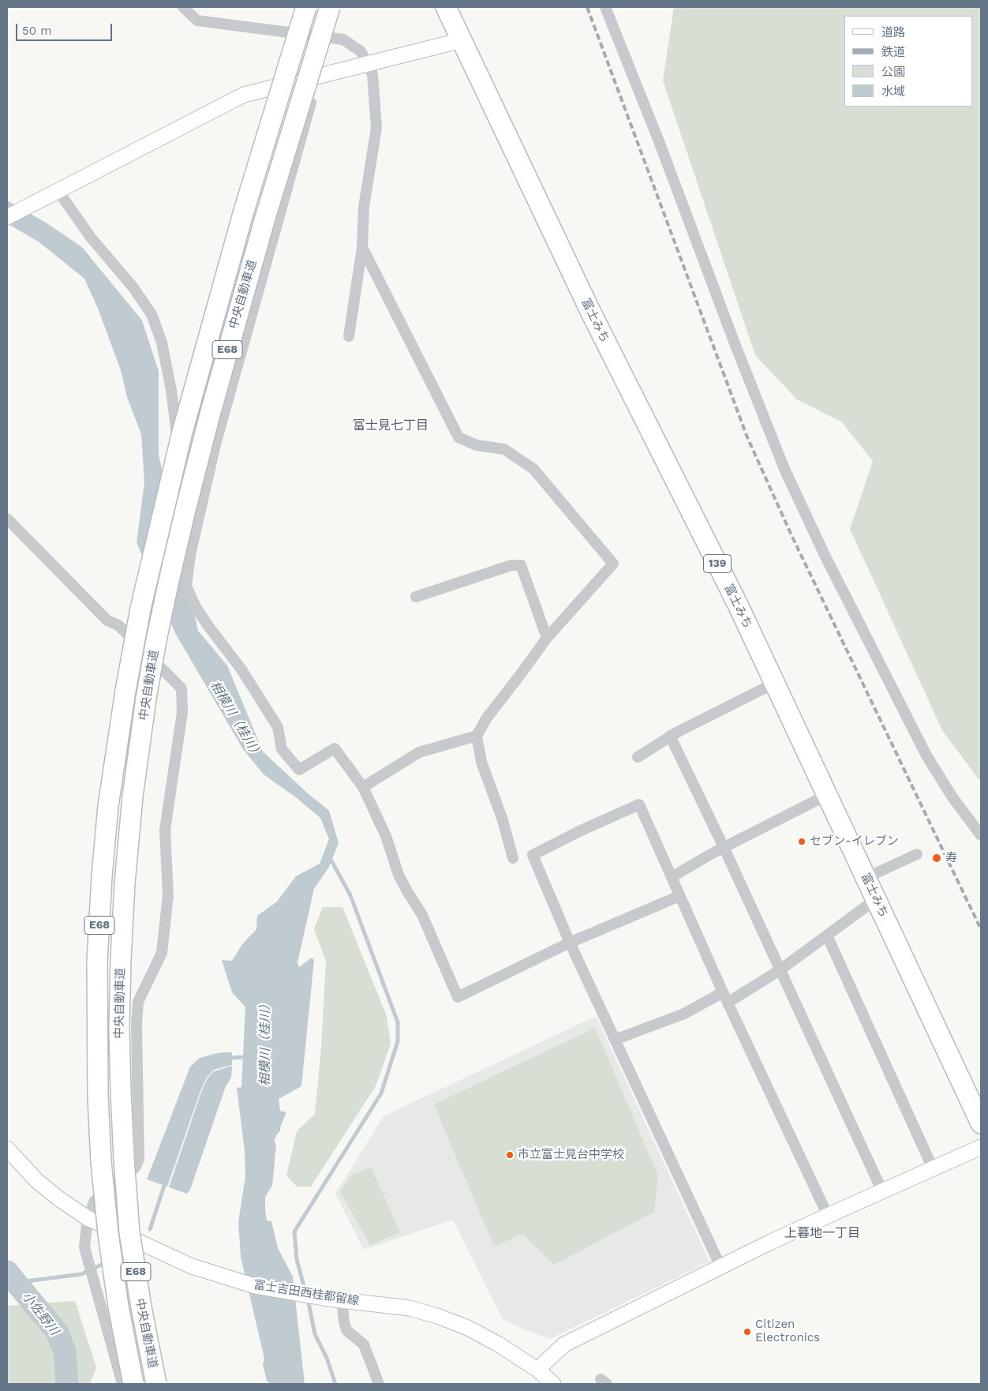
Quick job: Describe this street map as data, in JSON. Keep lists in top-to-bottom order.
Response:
{
  "streets": {
    "highway": [
      "中央自動車道",
      "富士みち",
      "E68",
      "139"
    ],
    "street": ["富士吉田西桂都留線"]
  },
  "districts": ["富士見七丁目", "上暮地一丁目"],
  "water": ["相模川（桂川）", "小佐野川"],
  "places": [
    "セブン-イレブン",
    "寿",
    "市立富士見台中学校",
    "Citizen Electronics"
  ],
  "legend": [
    "道路",
    "鉄道",
    "公園",
    "水域"
  ],
  "scale_bar": "50 m"
}
